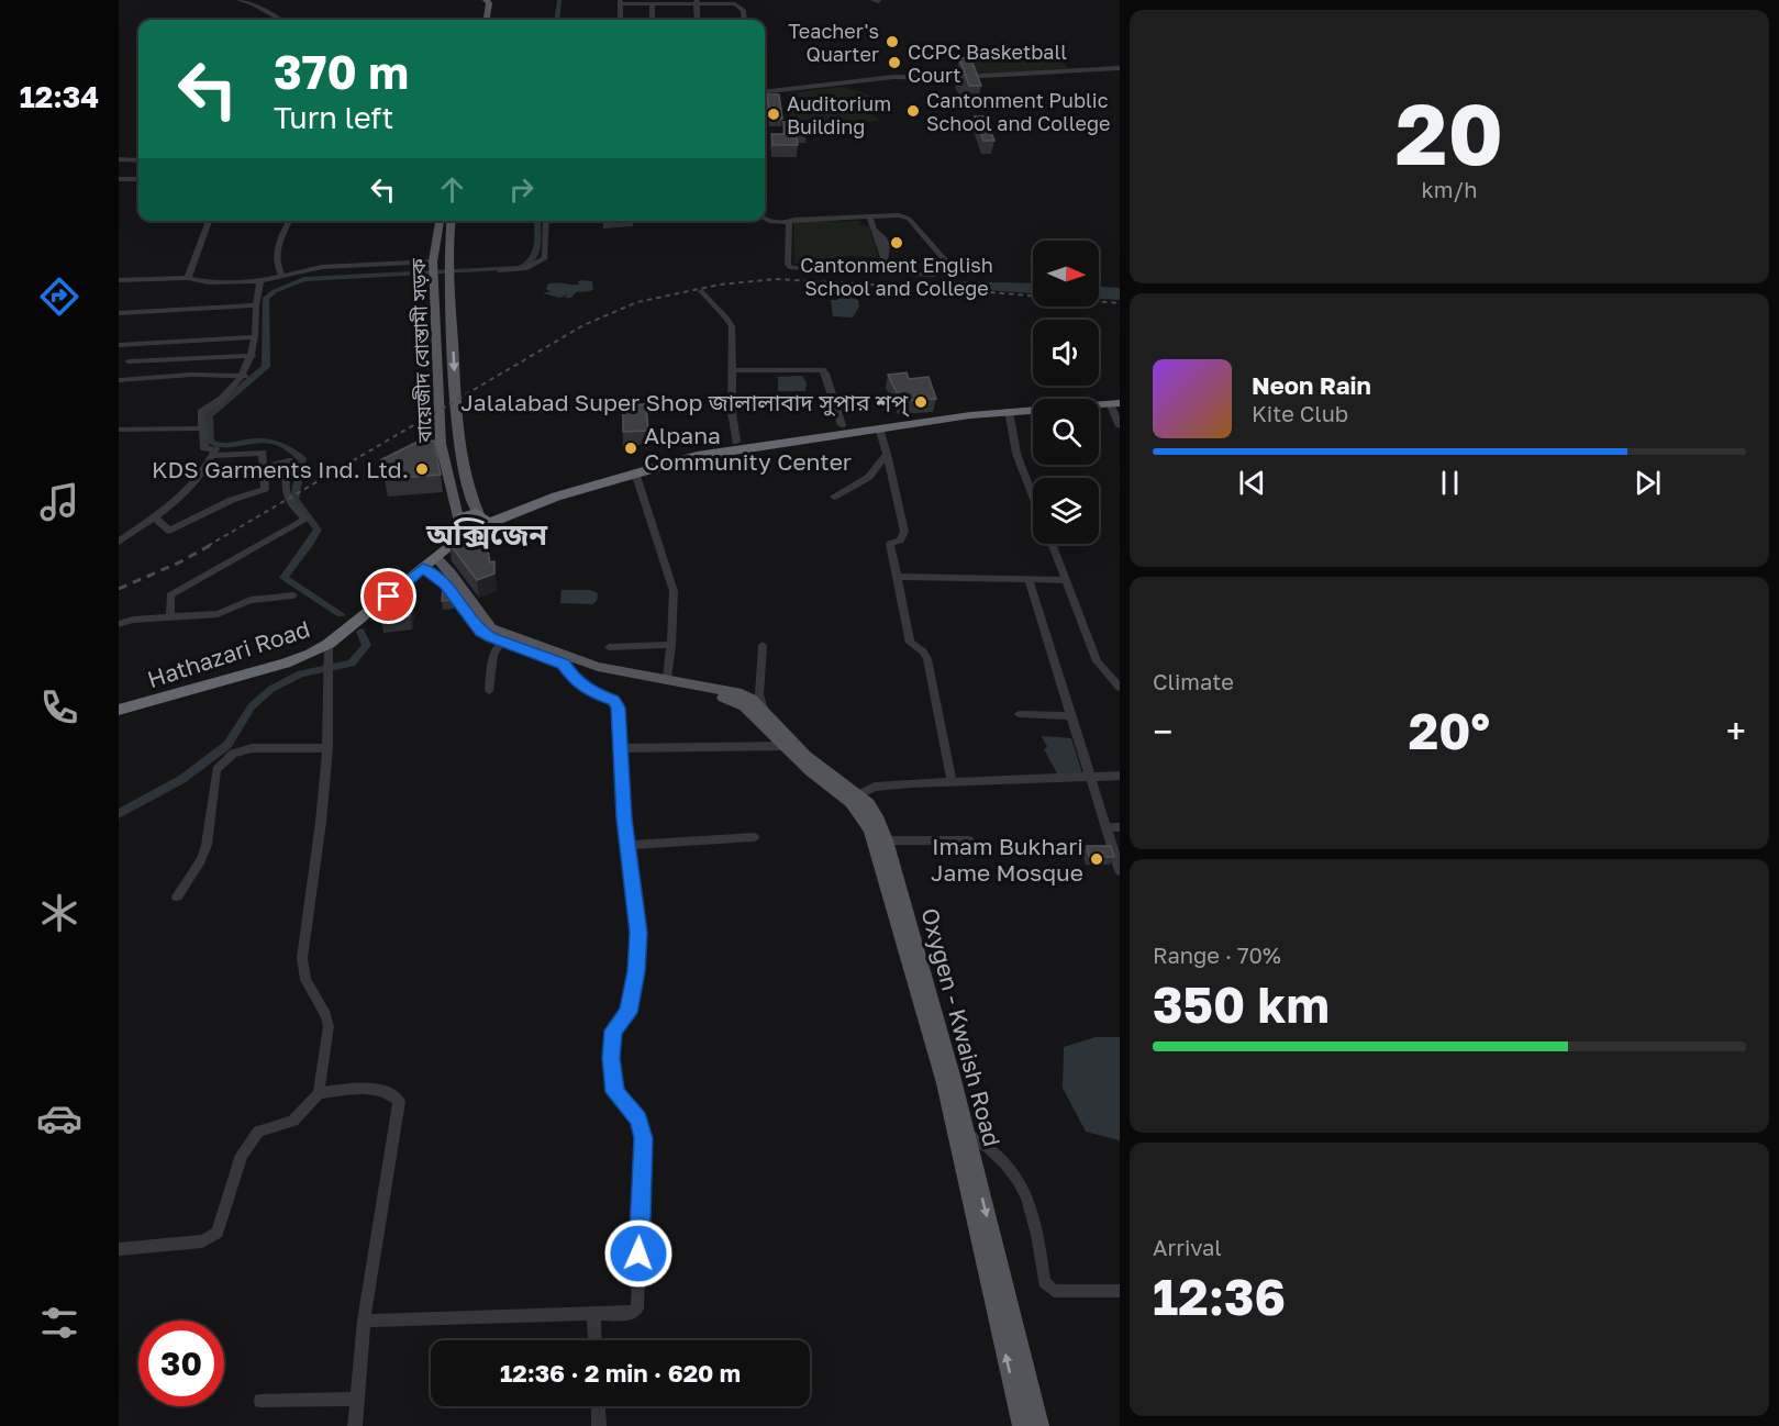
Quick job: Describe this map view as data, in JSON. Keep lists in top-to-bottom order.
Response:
{
  "streets": {
    "highway": ["Hathazari Road"],
    "main road": ["বায়েজীদ বোস্তামী সড়ক", "Oxygen - Kwaish Road"]
  },
  "crossings": [
    ["বায়েজীদ বোস্তামী সড়ক", "Hathazari Road"],
    ["Hathazari Road", "Oxygen - Kwaish Road"]
  ],
  "districts": ["অক্সিজেন"],
  "places": [
    "Teacher's Quarter",
    "CCPC Basketball Court",
    "Cantonment Public School and College",
    "Auditorium Building",
    "Cantonment English School and College",
    "Jalalabad Super Shop জালালাবাদ সুপার শপ্",
    "Alpana Community Center",
    "KDS Garments Ind. Ltd.",
    "Imam Bukhari Jame Mosque"
  ],
  "north": "right",
  "page": {
    "tabs": "12:34",
    "tile": [
      ["20", "km/h"],
      "Climate",
      ["Range · 70%", "350 km"],
      ["Arrival", "12:36"]
    ],
    "turn": ["370 m", "Turn left"],
    "song": ["Neon Rain", "Kite Club"],
    "heat": ["−", "20°", "+"],
    "limit": "30",
    "trip": "12:36 · 2 min · 620 m"
  }
}
